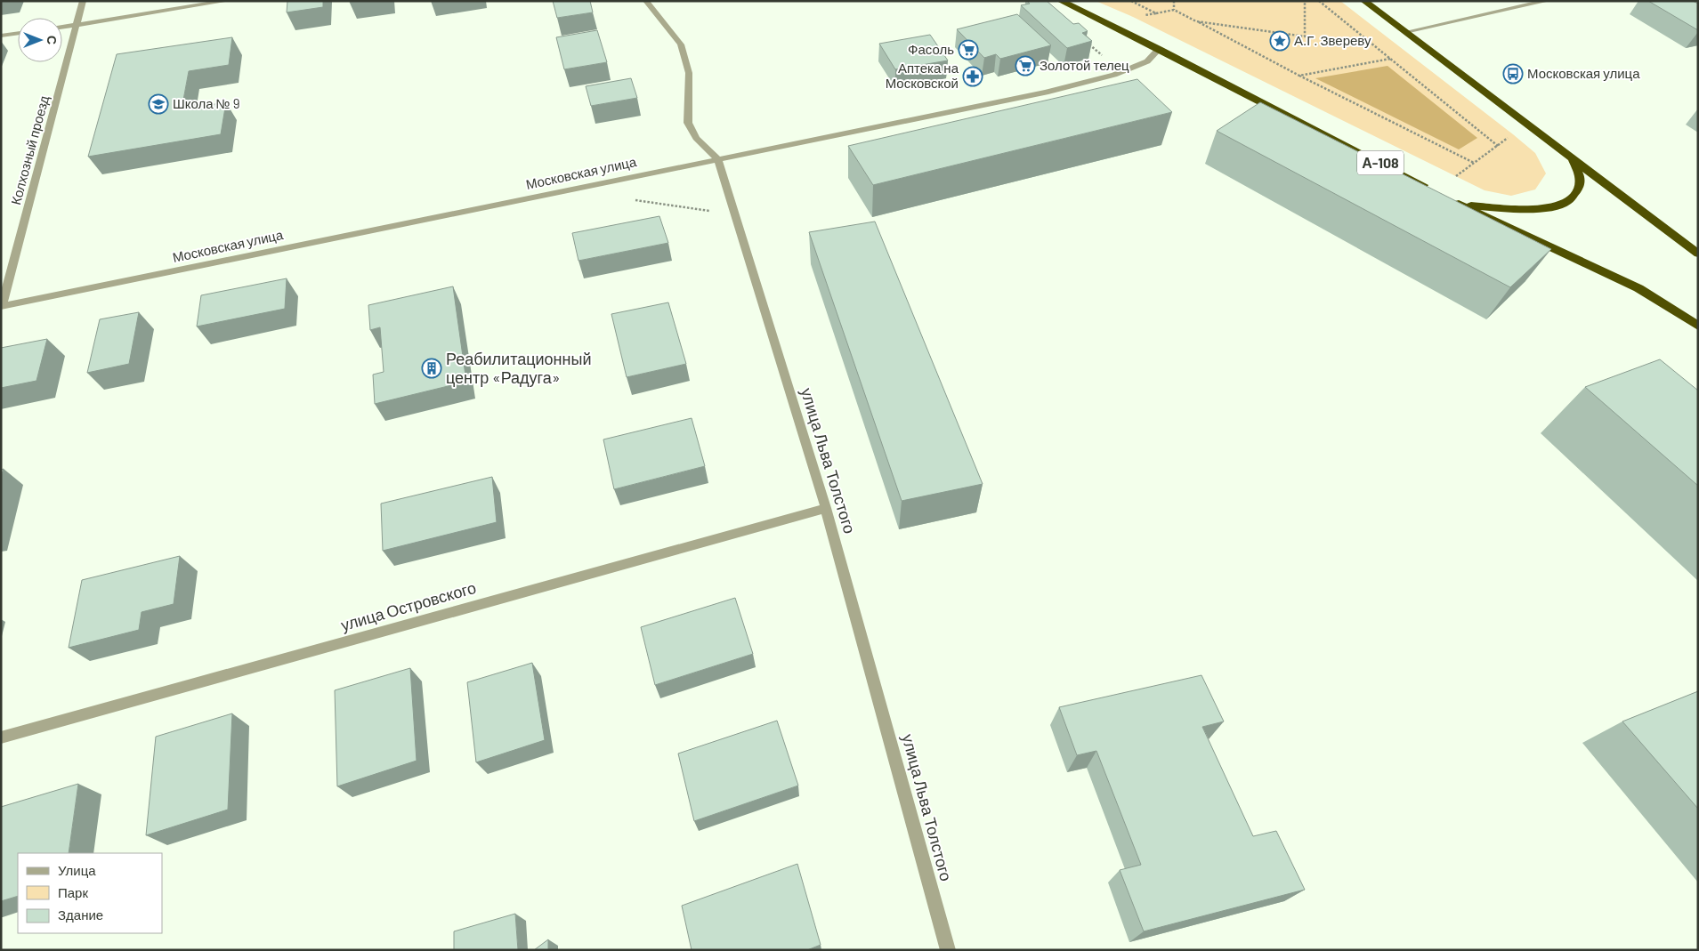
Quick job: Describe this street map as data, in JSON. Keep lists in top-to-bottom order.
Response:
{
  "streets": {
    "highway": ["А-108"],
    "street": [
      "Колхозный проезд",
      "Московская улица",
      "улица Льва Толстого",
      "улица Островского"
    ]
  },
  "crossings": [
    ["Колхозный проезд", "Московская улица"],
    ["А-108", "Московская улица"],
    ["Московская улица", "улица Льва Толстого"],
    ["улица Льва Толстого", "улица Островского"]
  ],
  "places": {
    "place": ["А.Г. Звереву"],
    "supermarket": ["Фасоль", "Золотой телец"],
    "bus stop": ["Московская улица"],
    "pharmacy": ["Аптека на Московской"],
    "school or university": ["Школа № 9"],
    "building": ["Реабилитационный центр «Радуга»"]
  },
  "legend": ["Улица", "Парк", "Здание"],
  "north": "right"
}
